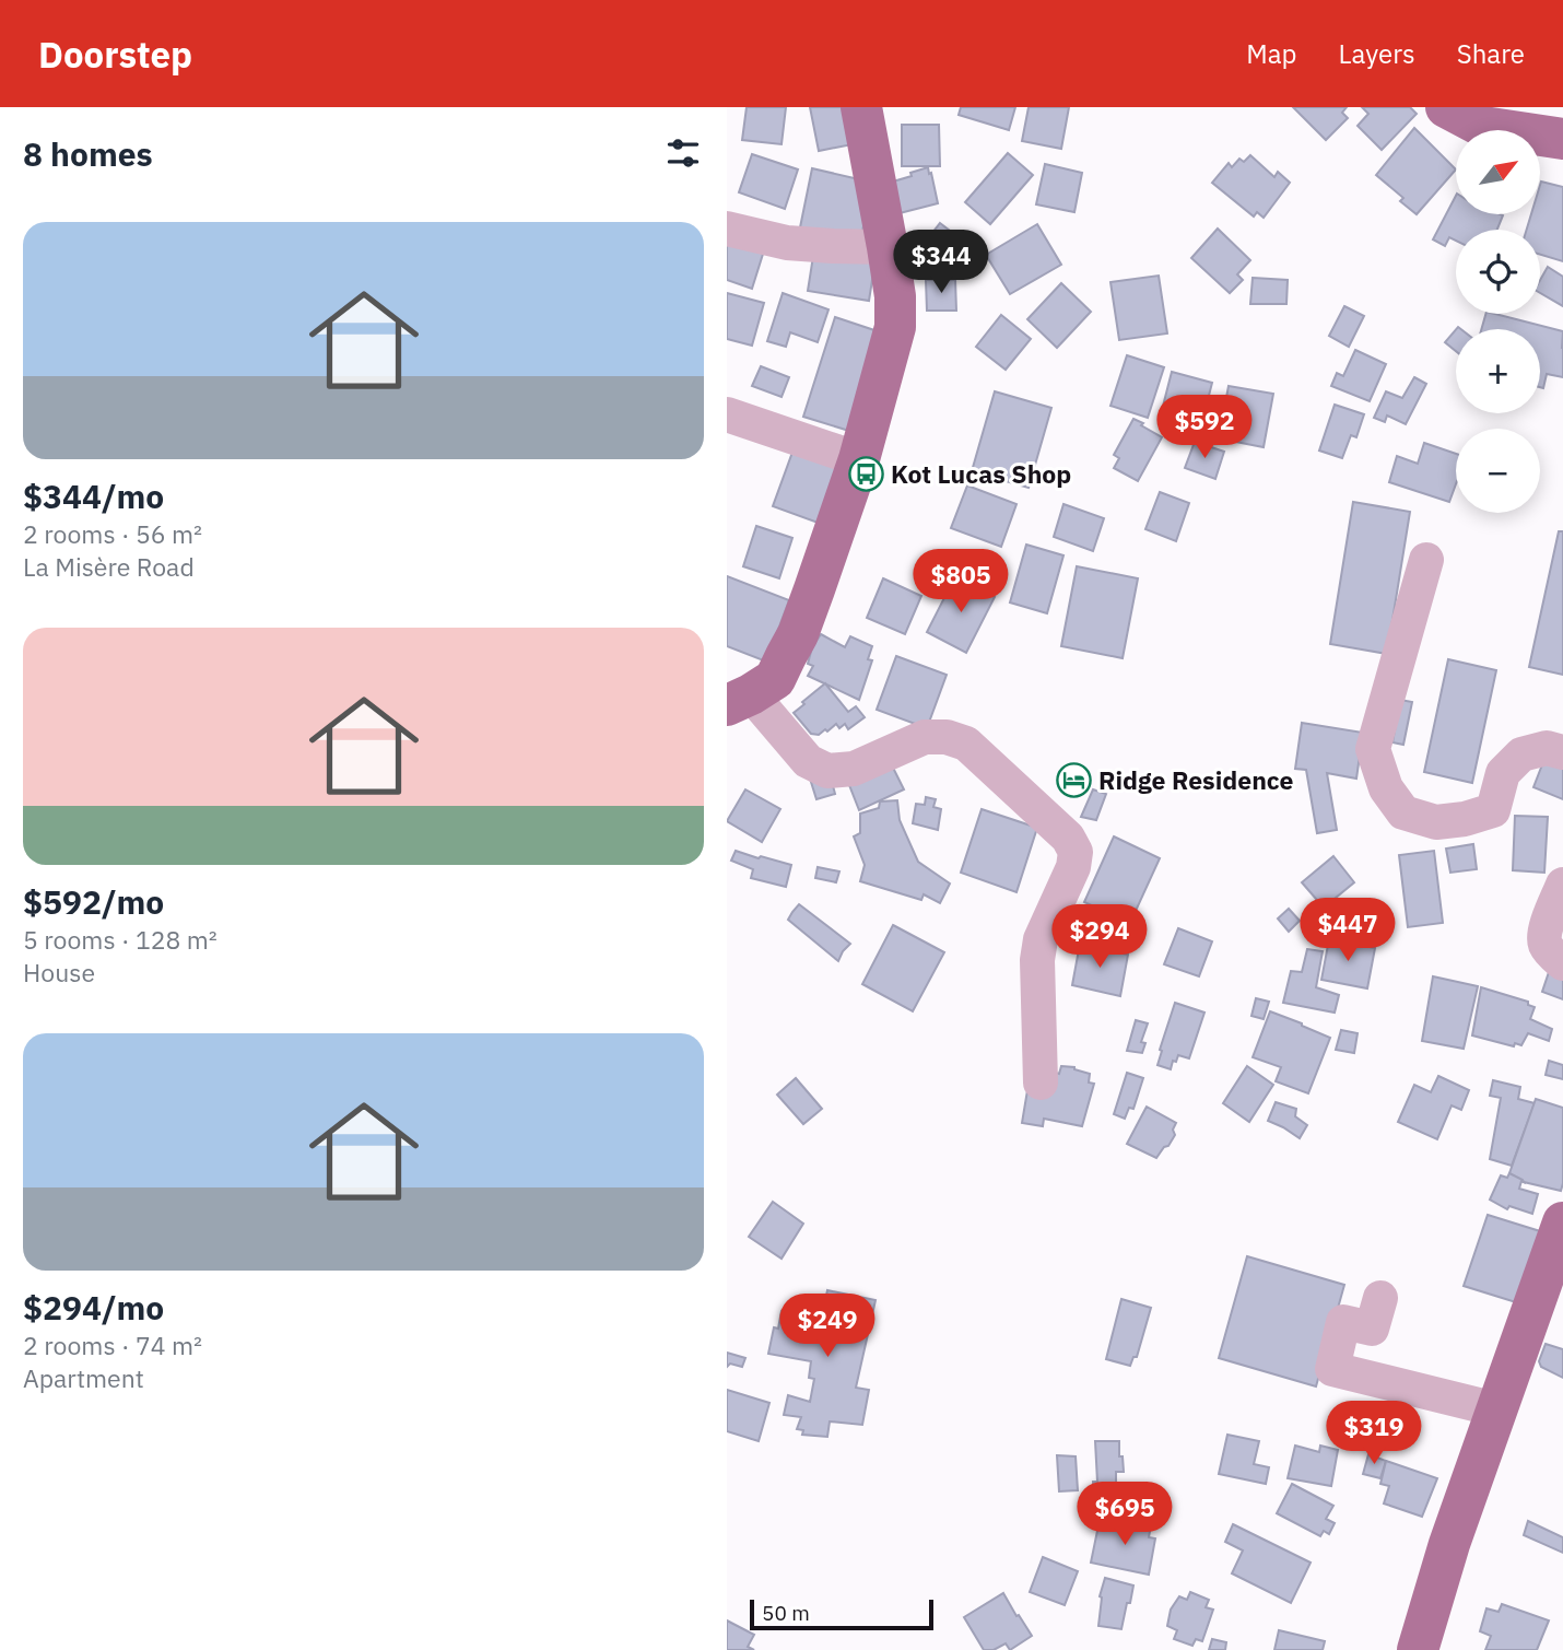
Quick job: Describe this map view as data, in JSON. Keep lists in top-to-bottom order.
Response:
{
  "places": {
    "bus stop": ["Kot Lucas Shop"],
    "hotel": ["Ridge Residence"]
  },
  "scale_bar": "50 m",
  "north": "top right",
  "page": {
    "header": "Doorstep",
    "nav": ["Map", "Layers", "Share"],
    "heading": "8 homes",
    "map_buttons": ["+", "−"],
    "list": [
      {
        "name": "$344/mo",
        "note": "2 rooms · 56 m² · La Misère Road"
      },
      {
        "name": "$592/mo",
        "note": "5 rooms · 128 m² · House"
      },
      {
        "name": "$294/mo",
        "note": "2 rooms · 74 m² · Apartment"
      }
    ],
    "price": [
      "$344",
      "$592",
      "$805",
      "$447",
      "$294",
      "$249",
      "$319",
      "$695"
    ],
    "scale": "50 m"
  }
}
